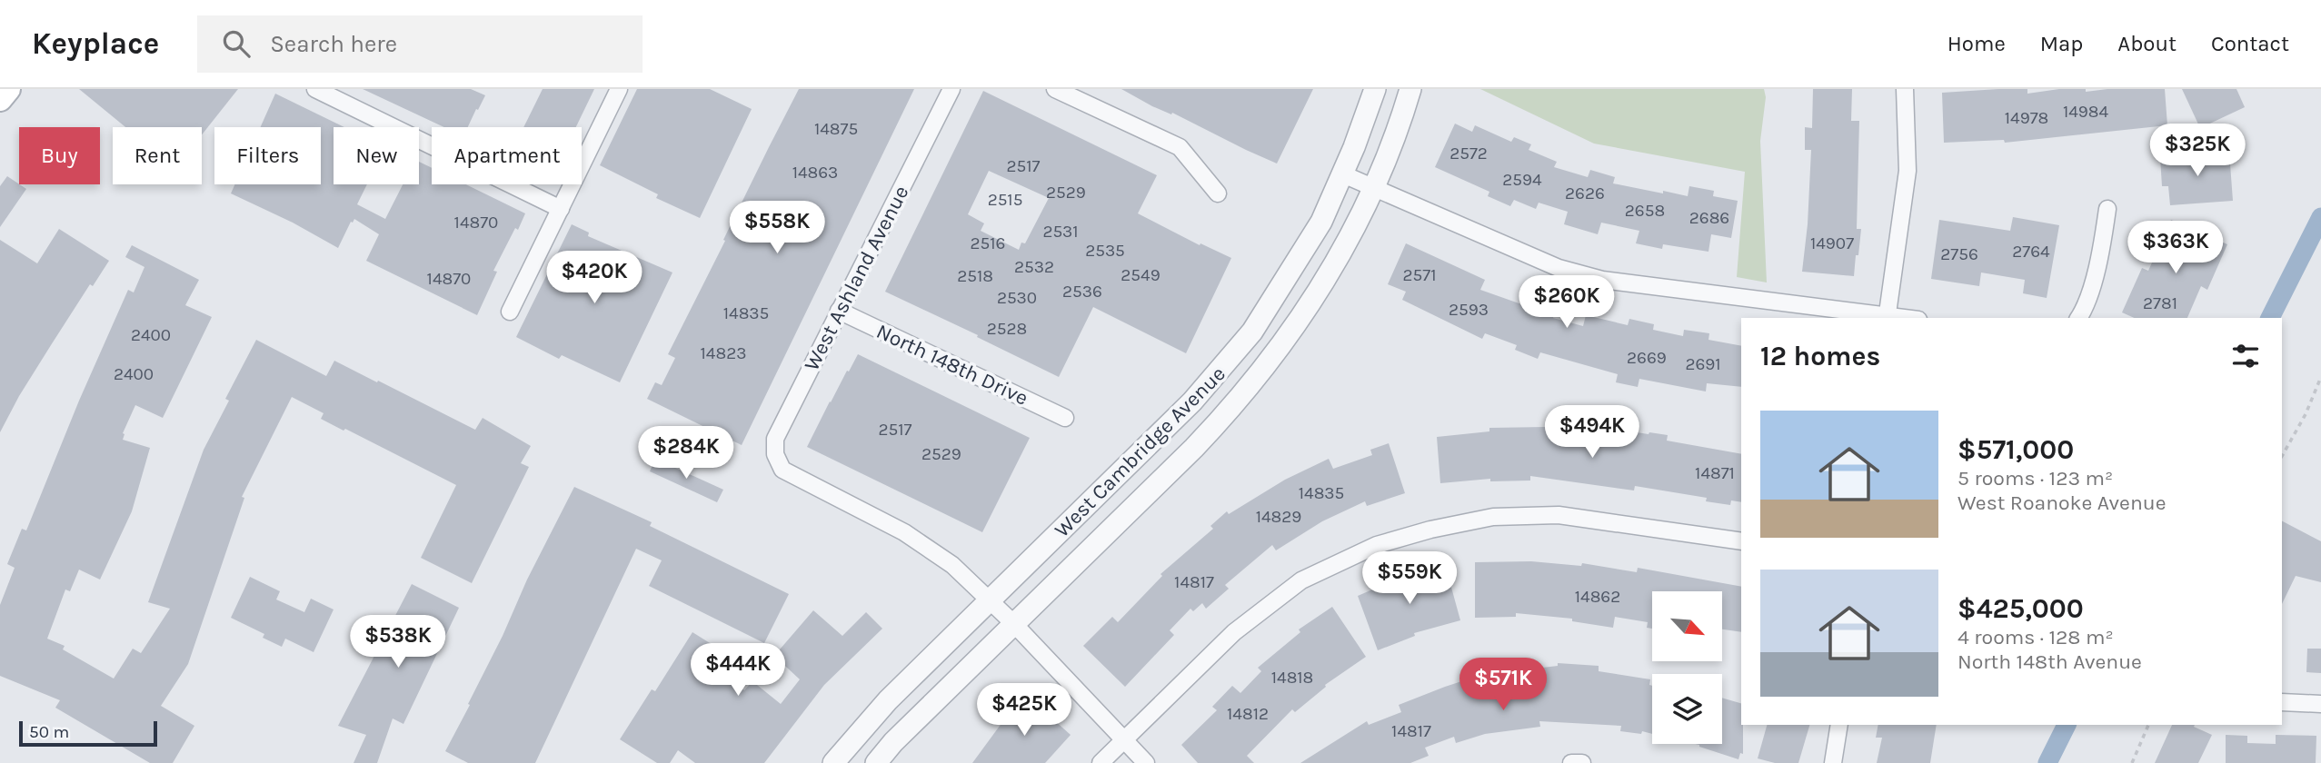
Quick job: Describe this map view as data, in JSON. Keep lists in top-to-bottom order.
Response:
{
  "streets": {
    "street": ["West Ashland Avenue", "North 148th Drive", "West Cambridge Avenue"]
  },
  "crossings": [
    ["West Ashland Avenue", "North 148th Drive"],
    ["West Ashland Avenue", "West Cambridge Avenue"]
  ],
  "house_numbers": [
    "14984",
    "14978",
    "14875",
    "2572",
    "2517",
    "14863",
    "2594",
    "2529",
    "2626",
    "2515",
    "2658",
    "2686",
    "14870",
    "2531",
    "2516",
    "14907",
    "2535",
    "2764",
    "2756",
    "2532",
    "2549",
    "2571",
    "2518",
    "14870",
    "2536",
    "2530",
    "2781",
    "2593",
    "14835",
    "2528",
    "2400",
    "14823",
    "2669",
    "2691",
    "2400",
    "2517",
    "2529",
    "14871",
    "14835",
    "14829",
    "14817",
    "14862",
    "14818",
    "14812",
    "14817"
  ],
  "scale_bar": "50 m",
  "north": "bottom right",
  "page": {
    "header": "Keyplace",
    "search": "Search here",
    "nav": [
      "Home",
      "Map",
      "About",
      "Contact"
    ],
    "price": [
      "$325K",
      "$558K",
      "$363K",
      "$420K",
      "$260K",
      "$494K",
      "$284K",
      "$559K",
      "$538K",
      "$444K",
      "$571K",
      "$425K"
    ],
    "chip": [
      "Buy",
      "Rent",
      "Filters",
      "New",
      "Apartment"
    ],
    "heading": "12 homes",
    "list": [
      {
        "name": "$571,000",
        "note": "5 rooms · 123 m² · West Roanoke Avenue"
      },
      {
        "name": "$425,000",
        "note": "4 rooms · 128 m² · North 148th Avenue"
      }
    ],
    "scale": "50 m"
  }
}
